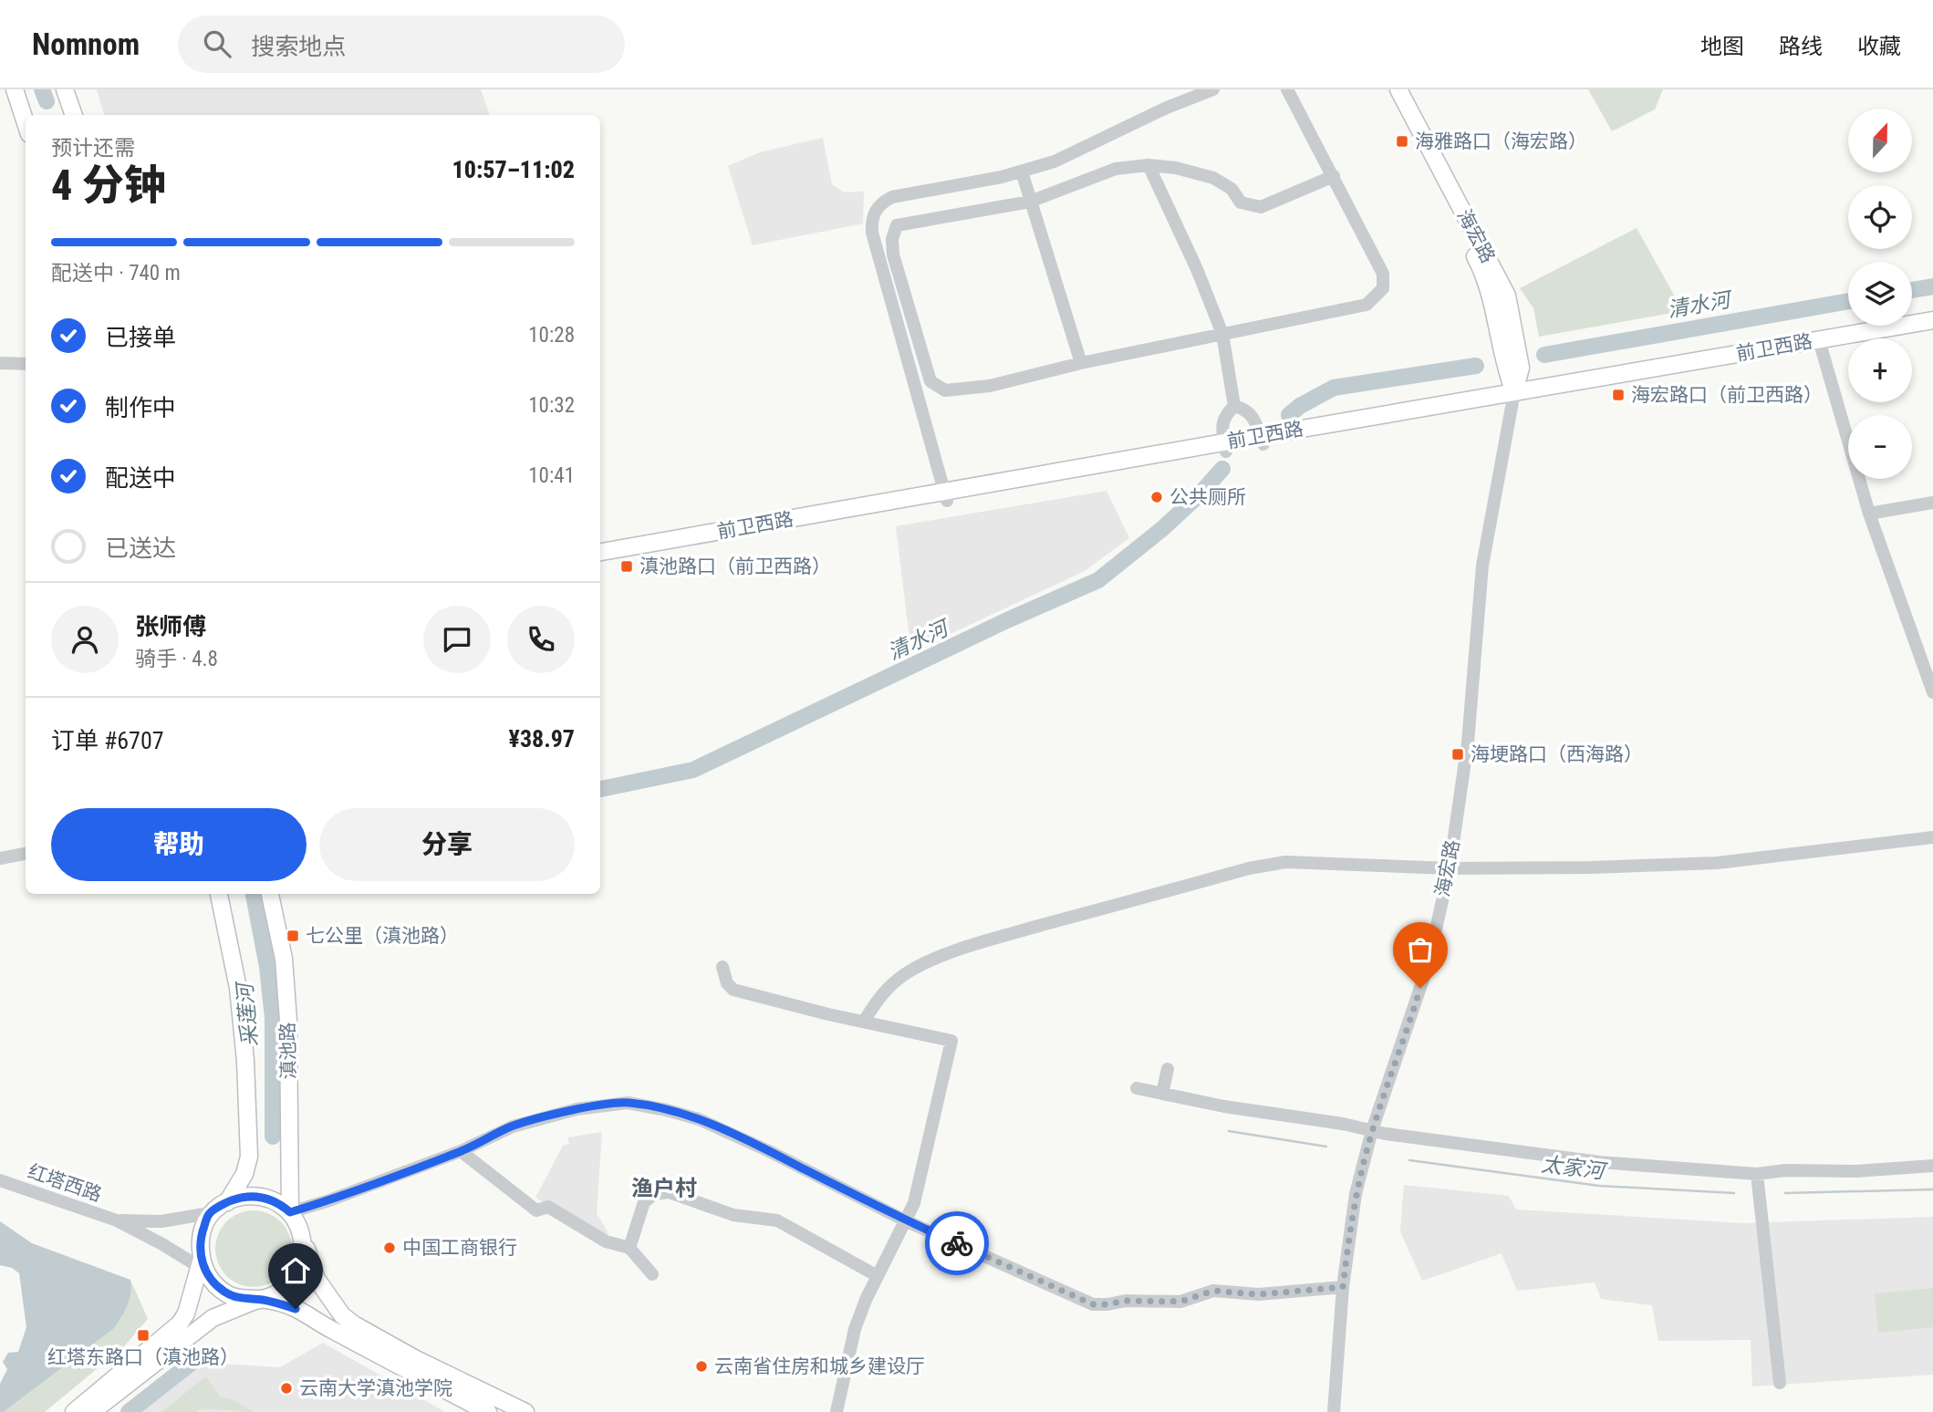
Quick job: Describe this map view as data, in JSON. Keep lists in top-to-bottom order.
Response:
{
  "streets": {
    "main road": ["海宏路", "前卫西路", "滇池路"],
    "street": ["红塔西路"]
  },
  "crossings": [
    ["海宏路", "前卫西路"]
  ],
  "districts": ["渔户村"],
  "water": ["清水河", "采莲河", "太家河"],
  "places": {
    "transit": [
      "海雅路口（海宏路）",
      "海宏路口（前卫西路）",
      "滇池路口（前卫西路）",
      "海埂路口（西海路）",
      "七公里（滇池路）",
      "红塔东路口（滇池路）"
    ],
    "other": [
      "公共厕所",
      "中国工商银行",
      "云南省住房和城乡建设厅",
      "云南大学滇池学院"
    ]
  },
  "north": "top",
  "page": {
    "header": "Nomnom",
    "search": "搜索地点",
    "nav": ["地图", "路线", "收藏"],
    "map_buttons": ["+", "−"],
    "heading": ["4 分钟", "预计还需", "10:57–11:02"],
    "panel": [
      "张师傅",
      "骑手 · 4.8",
      "订单 #6707",
      "¥38.97"
    ],
    "bar": "配送中 · 740 m",
    "list": [
      ["已接单", "10:28"],
      ["制作中", "10:32"],
      ["配送中", "10:41"],
      "已送达"
    ],
    "buttons": ["帮助", "分享"]
  }
}
